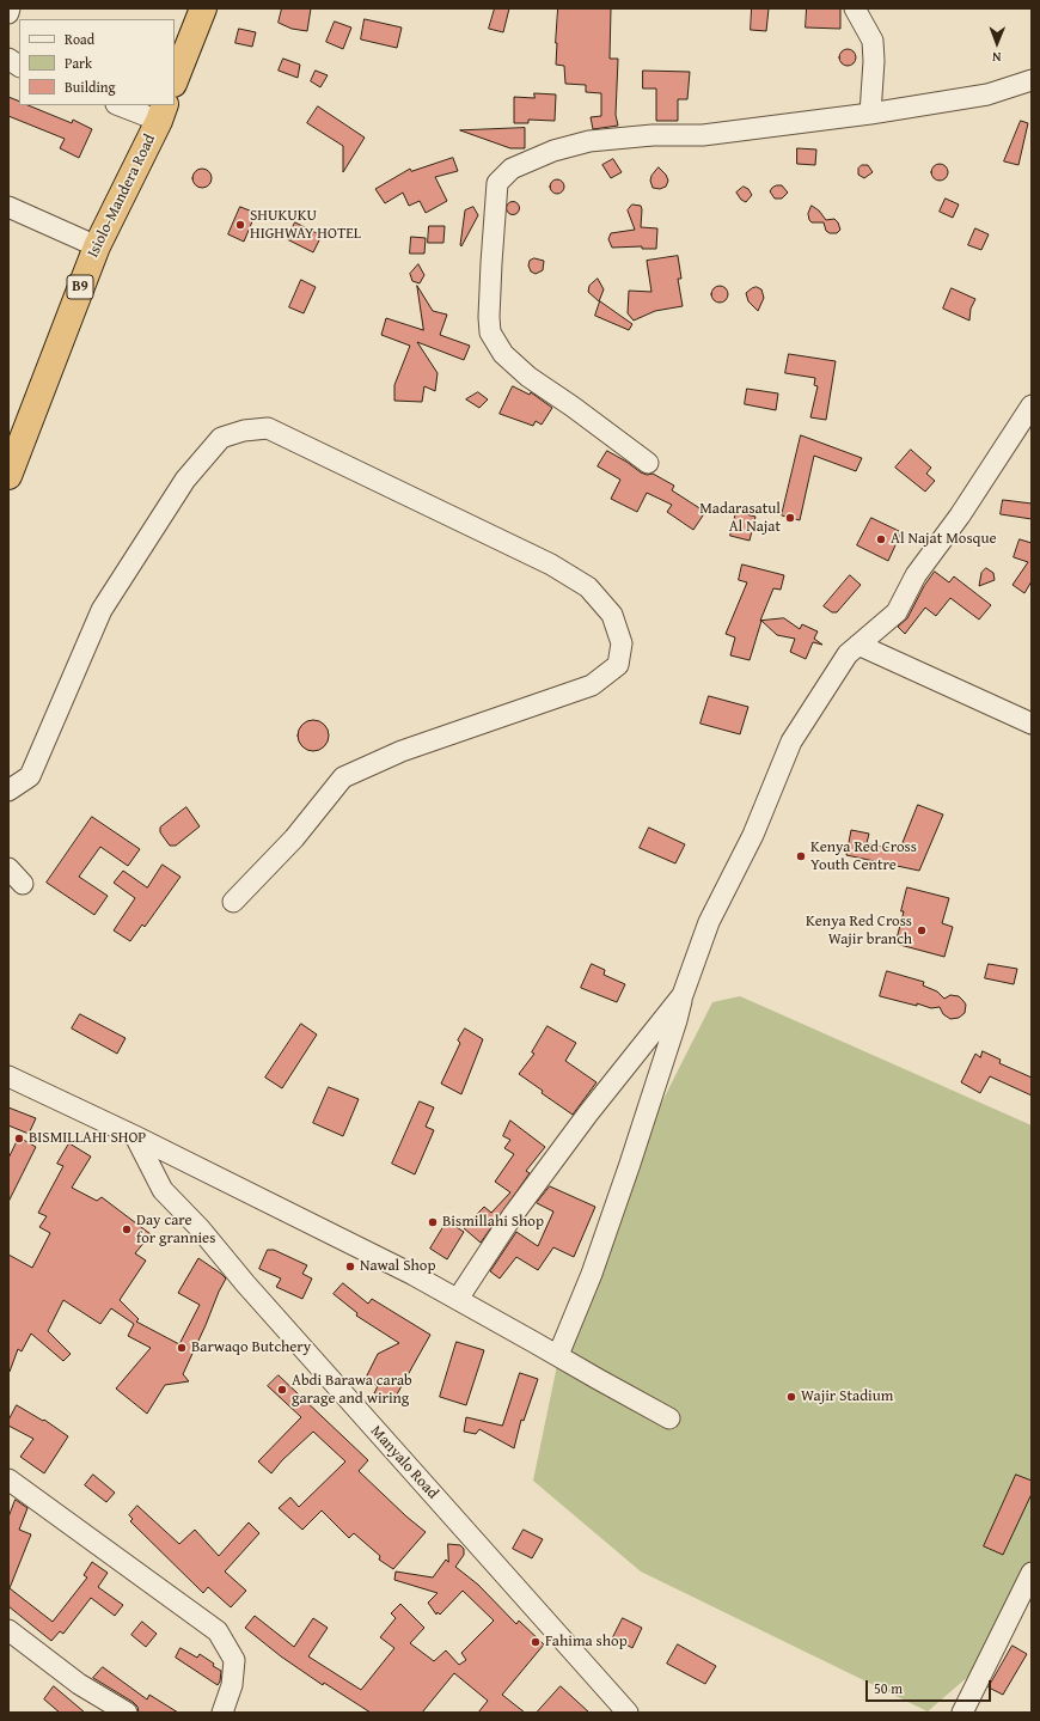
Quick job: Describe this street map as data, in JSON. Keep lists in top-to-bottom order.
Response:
{
  "streets": {
    "highway": ["Isiolo-Mandera Road", "B9"],
    "street": ["Manyalo Road"]
  },
  "places": [
    "SHUKUKU HIGHWAY HOTEL",
    "Madarasatul Al Najat",
    "Al Najat Mosque",
    "Kenya Red Cross Youth Centre",
    "Kenya Red Cross Wajir branch",
    "BISMILLAHI SHOP",
    "Bismillahi Shop",
    "Day care for grannies",
    "Nawal Shop",
    "Barwaqo Butchery",
    "Abdi Barawa carab garage and wiring",
    "Wajir Stadium",
    "Fahima shop"
  ],
  "legend": ["Road", "Park", "Building"],
  "scale_bar": "50 m",
  "north": "bottom"
}
